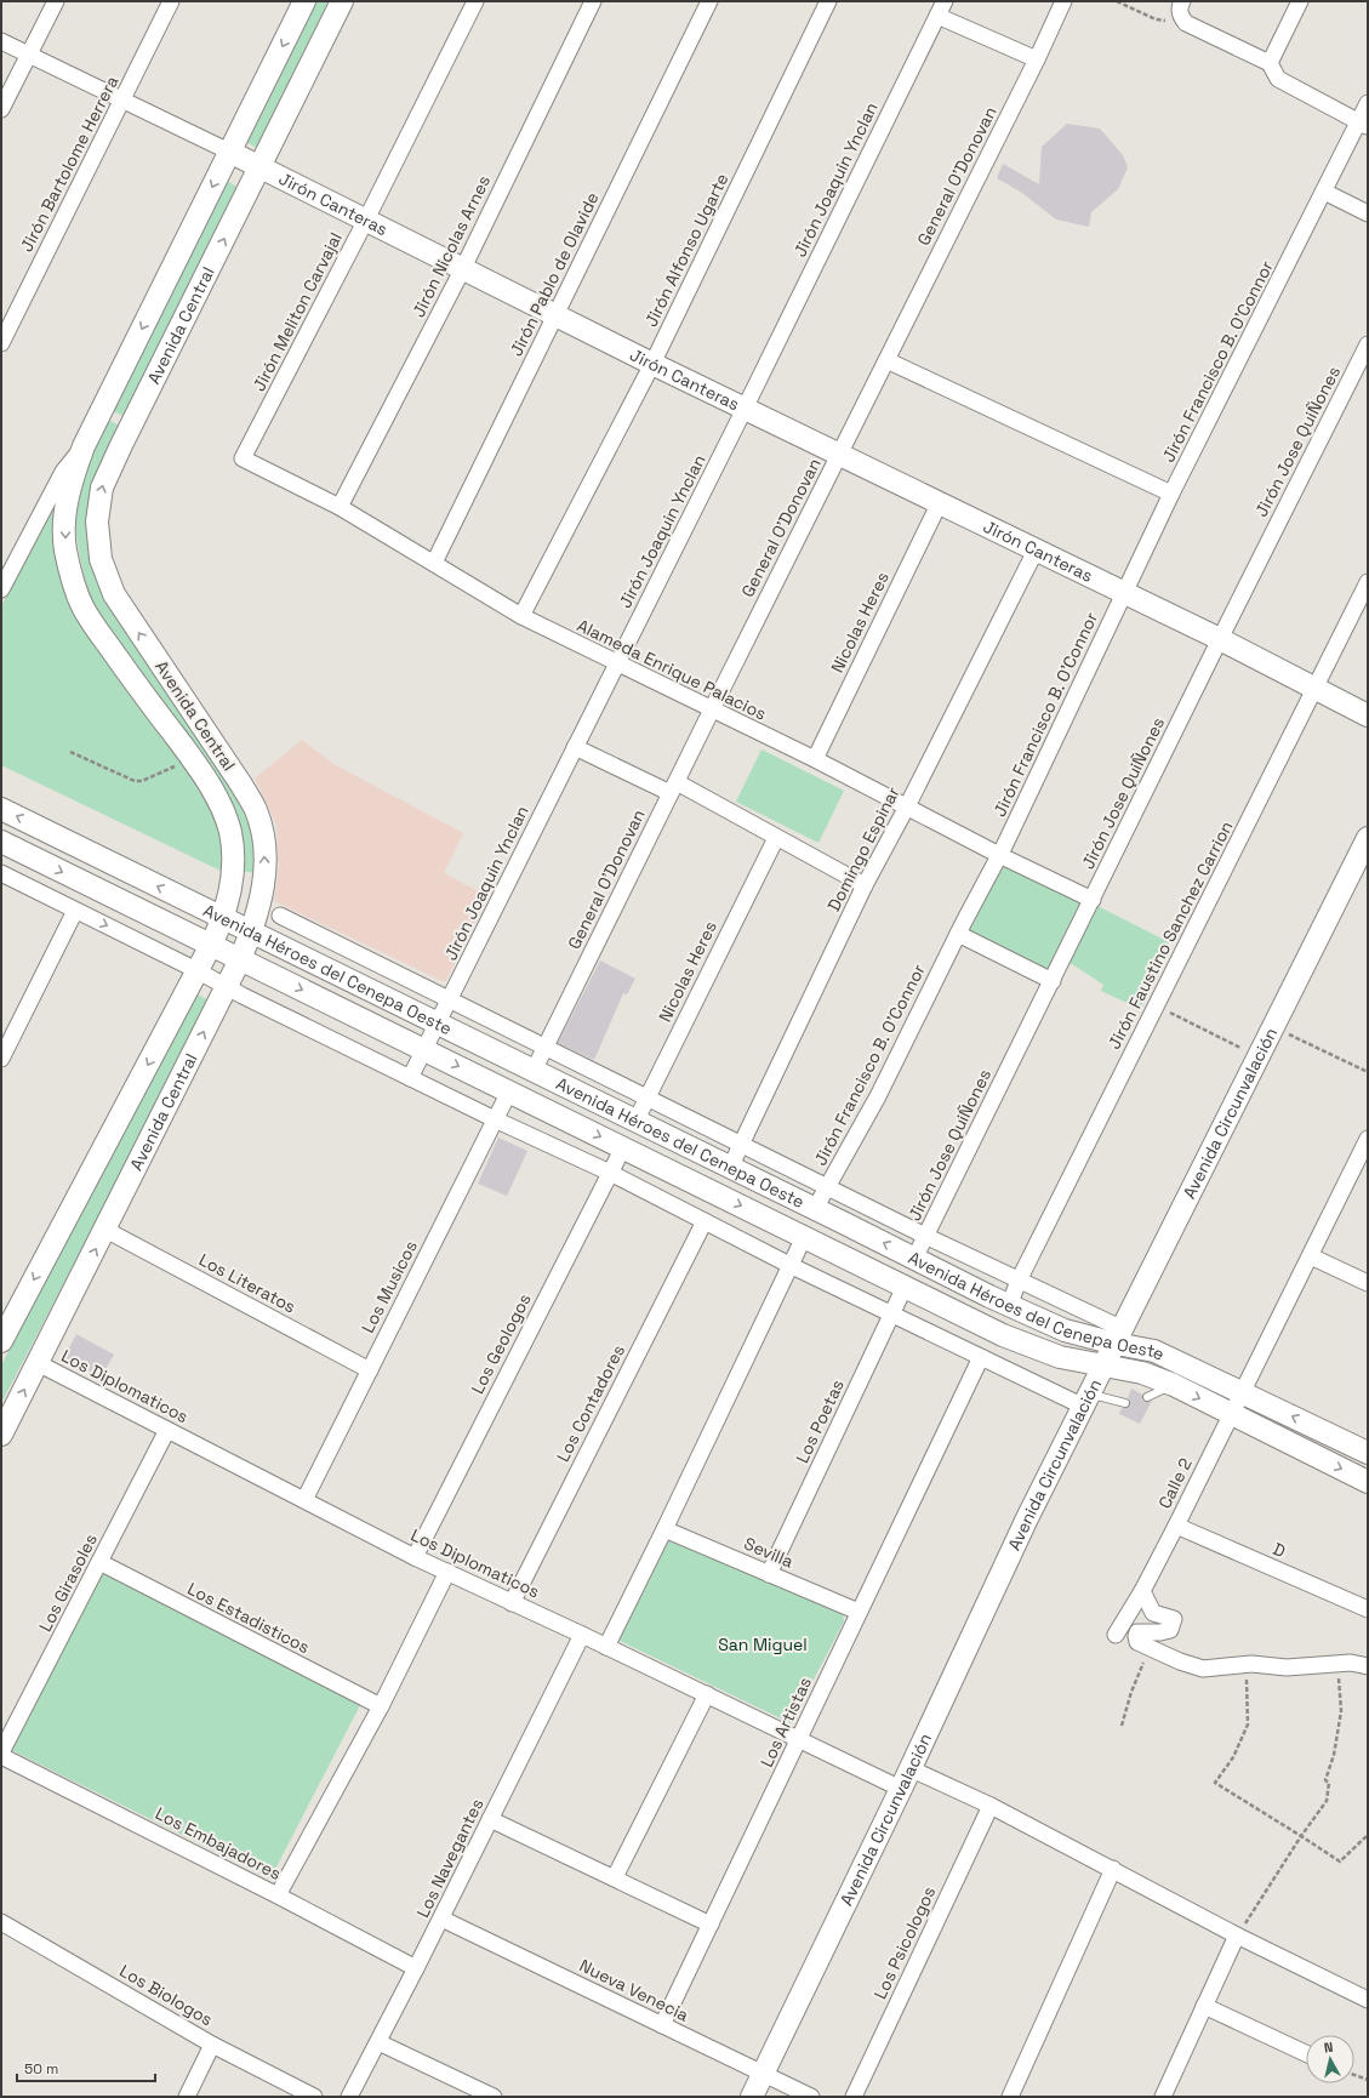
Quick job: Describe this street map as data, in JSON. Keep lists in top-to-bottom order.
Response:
{
  "streets": {
    "main road": [
      "Jirón Canteras",
      "Avenida Central",
      "Avenida Héroes del Cenepa Oeste",
      "Avenida Circunvalación"
    ],
    "street": [
      "Jirón Bartolome Herrera",
      "General O'Donovan",
      "Jirón Joaquin Ynclan",
      "Jirón Nicolas Arnes",
      "Jirón Alfonso Ugarte",
      "Jirón Pablo de Olavide",
      "Jirón Meliton Carvajal",
      "Jirón Francisco B. O'Connor",
      "Jirón Jose QuiÑones",
      "Nicolas Heres",
      "Alameda Enrique Palacios",
      "Domingo Espinar",
      "Jirón Faustino Sanchez Carrion",
      "Los Literatos",
      "Los Musicos",
      "Los Geologos",
      "Los Diplomaticos",
      "Los Contadores",
      "Los Poetas",
      "Calle 2",
      "D",
      "Sevilla",
      "Los Girasoles",
      "Los Estadisticos",
      "Los Artistas",
      "Los Embajadores",
      "Los Navegantes",
      "Los Psicologos",
      "Nueva Venecia",
      "Los Biologos"
    ]
  },
  "crossings": [
    ["Jirón Bartolome Herrera", "Jirón Canteras"],
    ["General O'Donovan", "Jirón Canteras"],
    ["General O'Donovan", "Alameda Enrique Palacios"],
    ["General O'Donovan", "Avenida Héroes del Cenepa Oeste"],
    ["Jirón Joaquin Ynclan", "Jirón Canteras"],
    ["Jirón Joaquin Ynclan", "Alameda Enrique Palacios"],
    ["Jirón Joaquin Ynclan", "Avenida Héroes del Cenepa Oeste"],
    ["Jirón Canteras", "Jirón Nicolas Arnes"],
    ["Jirón Canteras", "Jirón Alfonso Ugarte"],
    ["Jirón Canteras", "Jirón Pablo de Olavide"],
    ["Jirón Canteras", "Jirón Meliton Carvajal"],
    ["Jirón Canteras", "Avenida Central"],
    ["Jirón Canteras", "Jirón Francisco B. O'Connor"],
    ["Jirón Canteras", "Jirón Jose QuiÑones"],
    ["Jirón Canteras", "Nicolas Heres"],
    ["Jirón Canteras", "Domingo Espinar"],
    ["Jirón Canteras", "Jirón Faustino Sanchez Carrion"],
    ["Jirón Nicolas Arnes", "Alameda Enrique Palacios"],
    ["Jirón Alfonso Ugarte", "Alameda Enrique Palacios"],
    ["Jirón Pablo de Olavide", "Alameda Enrique Palacios"],
    ["Jirón Meliton Carvajal", "Alameda Enrique Palacios"],
    ["Avenida Central", "Avenida Héroes del Cenepa Oeste"],
    ["Avenida Central", "Los Literatos"],
    ["Avenida Central", "Los Diplomaticos"],
    ["Jirón Francisco B. O'Connor", "Alameda Enrique Palacios"],
    ["Jirón Francisco B. O'Connor", "Avenida Héroes del Cenepa Oeste"],
    ["Jirón Jose QuiÑones", "Alameda Enrique Palacios"],
    ["Jirón Jose QuiÑones", "Avenida Héroes del Cenepa Oeste"],
    ["Nicolas Heres", "Alameda Enrique Palacios"],
    ["Nicolas Heres", "Avenida Héroes del Cenepa Oeste"],
    ["Alameda Enrique Palacios", "Domingo Espinar"],
    ["Domingo Espinar", "Avenida Héroes del Cenepa Oeste"],
    ["Jirón Faustino Sanchez Carrion", "Avenida Héroes del Cenepa Oeste"],
    ["Avenida Héroes del Cenepa Oeste", "Avenida Circunvalación"],
    ["Avenida Héroes del Cenepa Oeste", "Los Musicos"],
    ["Avenida Héroes del Cenepa Oeste", "Los Geologos"],
    ["Avenida Héroes del Cenepa Oeste", "Los Poetas"],
    ["Avenida Héroes del Cenepa Oeste", "Calle 2"],
    ["Avenida Circunvalación", "Los Diplomaticos"],
    ["Avenida Circunvalación", "Nueva Venecia"],
    ["Los Literatos", "Los Musicos"],
    ["Los Musicos", "Los Diplomaticos"],
    ["Los Geologos", "Los Diplomaticos"],
    ["Los Diplomaticos", "Los Contadores"],
    ["Los Diplomaticos", "Los Girasoles"],
    ["Los Diplomaticos", "Los Artistas"],
    ["Los Diplomaticos", "Los Navegantes"],
    ["Los Poetas", "Sevilla"],
    ["Calle 2", "D"],
    ["Sevilla", "Los Artistas"],
    ["Los Girasoles", "Los Estadisticos"],
    ["Los Artistas", "Nueva Venecia"],
    ["Los Embajadores", "Los Navegantes"],
    ["Los Navegantes", "Nueva Venecia"]
  ],
  "parks": ["San Miguel"],
  "scale_bar": "50 m",
  "north": "top"
}
